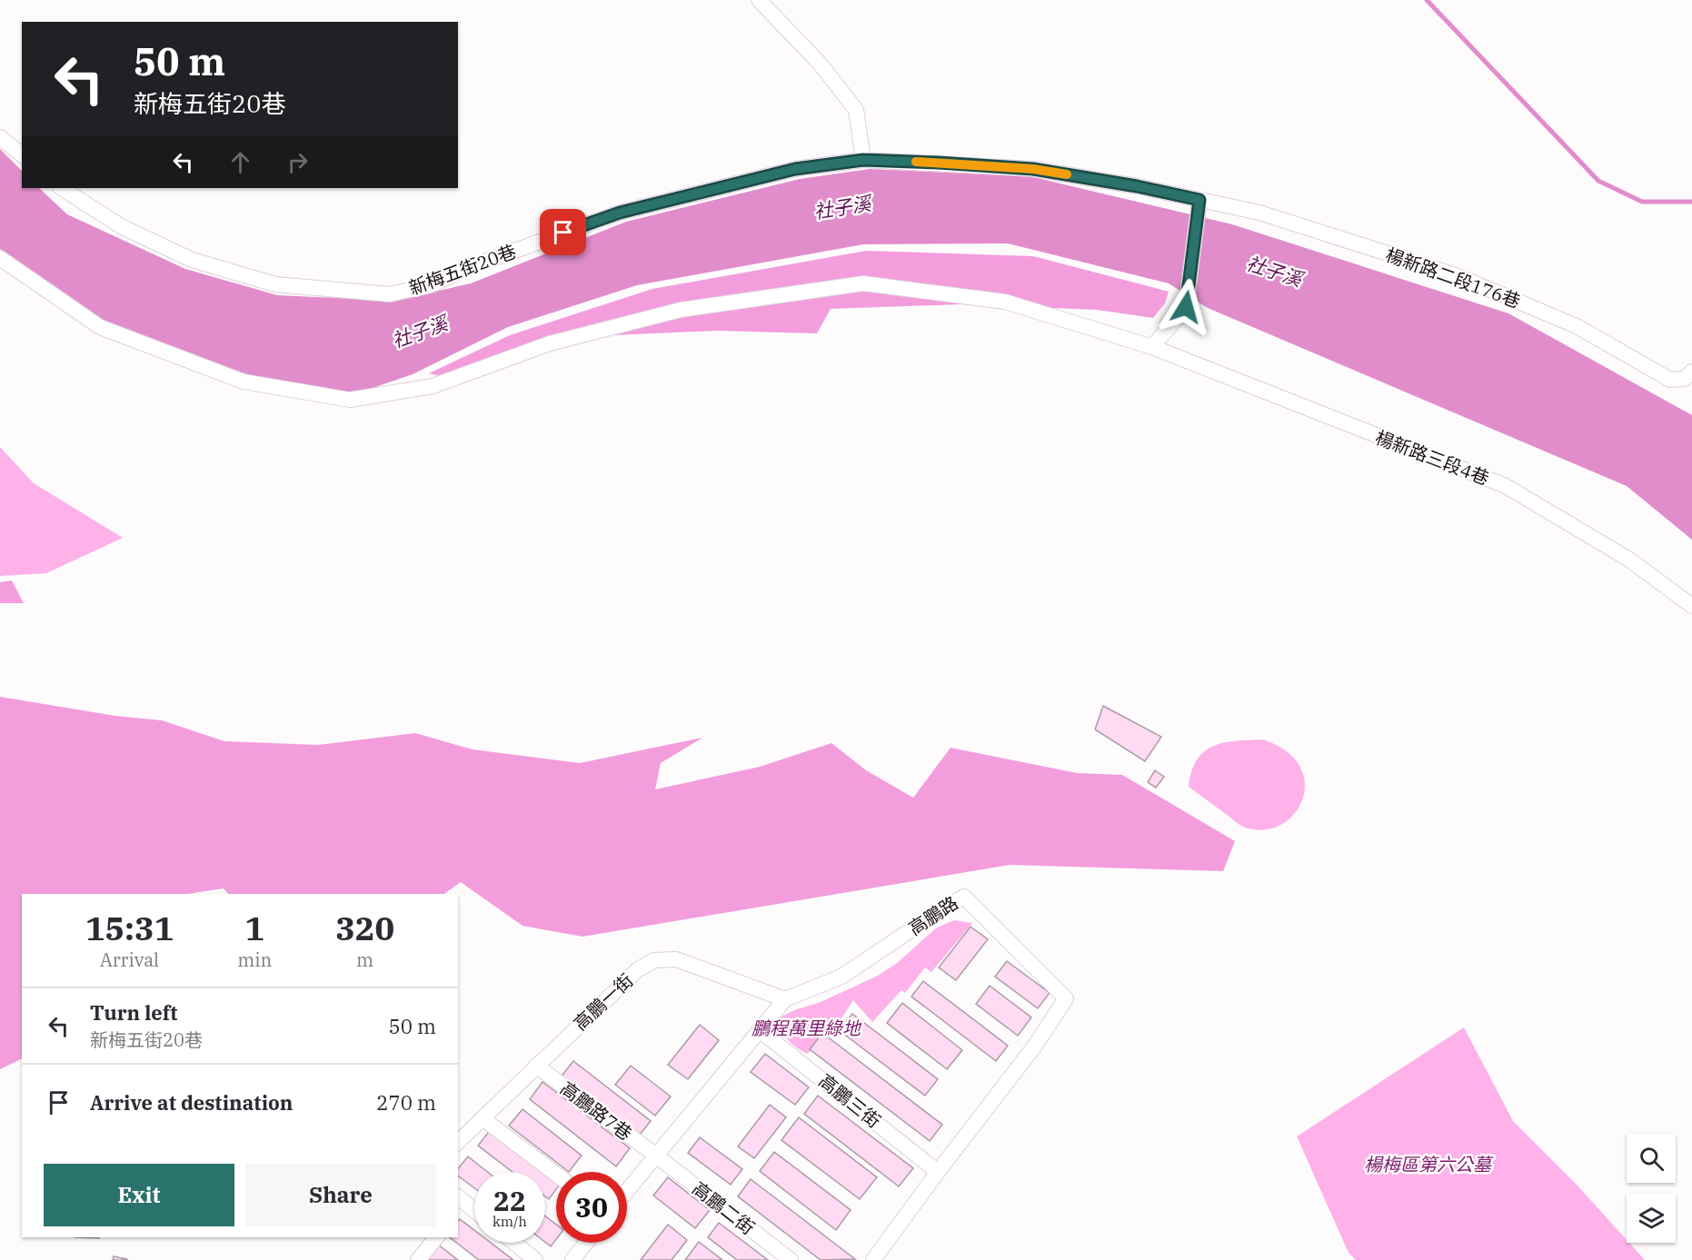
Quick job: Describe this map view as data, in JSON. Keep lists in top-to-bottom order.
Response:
{
  "streets": {
    "street": [
      "新梅五街20巷",
      "楊新路二段176巷",
      "楊新路三段4巷",
      "高鵬路",
      "高鵬一街",
      "高鵬三街",
      "高鵬路7巷",
      "高鵬二街"
    ]
  },
  "crossings": [
    ["新梅五街20巷", "楊新路二段176巷"],
    ["高鵬路", "高鵬一街"],
    ["高鵬路", "高鵬三街"],
    ["高鵬一街", "高鵬路7巷"],
    ["高鵬路7巷", "高鵬二街"]
  ],
  "water": ["社子溪"],
  "parks": ["鵬程萬里綠地", "楊梅區第六公墓"],
  "page": {
    "turn": ["50 m", "新梅五街20巷"],
    "eta": [
      "15:31",
      "Arrival",
      "1",
      "min",
      "320",
      "m"
    ],
    "list": [
      {
        "name": "Turn left",
        "note": "新梅五街20巷",
        "value": "50 m"
      },
      {
        "name": "Arrive at destination",
        "value": "270 m"
      }
    ],
    "buttons": ["Exit", "Share"],
    "speed": "22 km/h",
    "limit": "30"
  }
}
